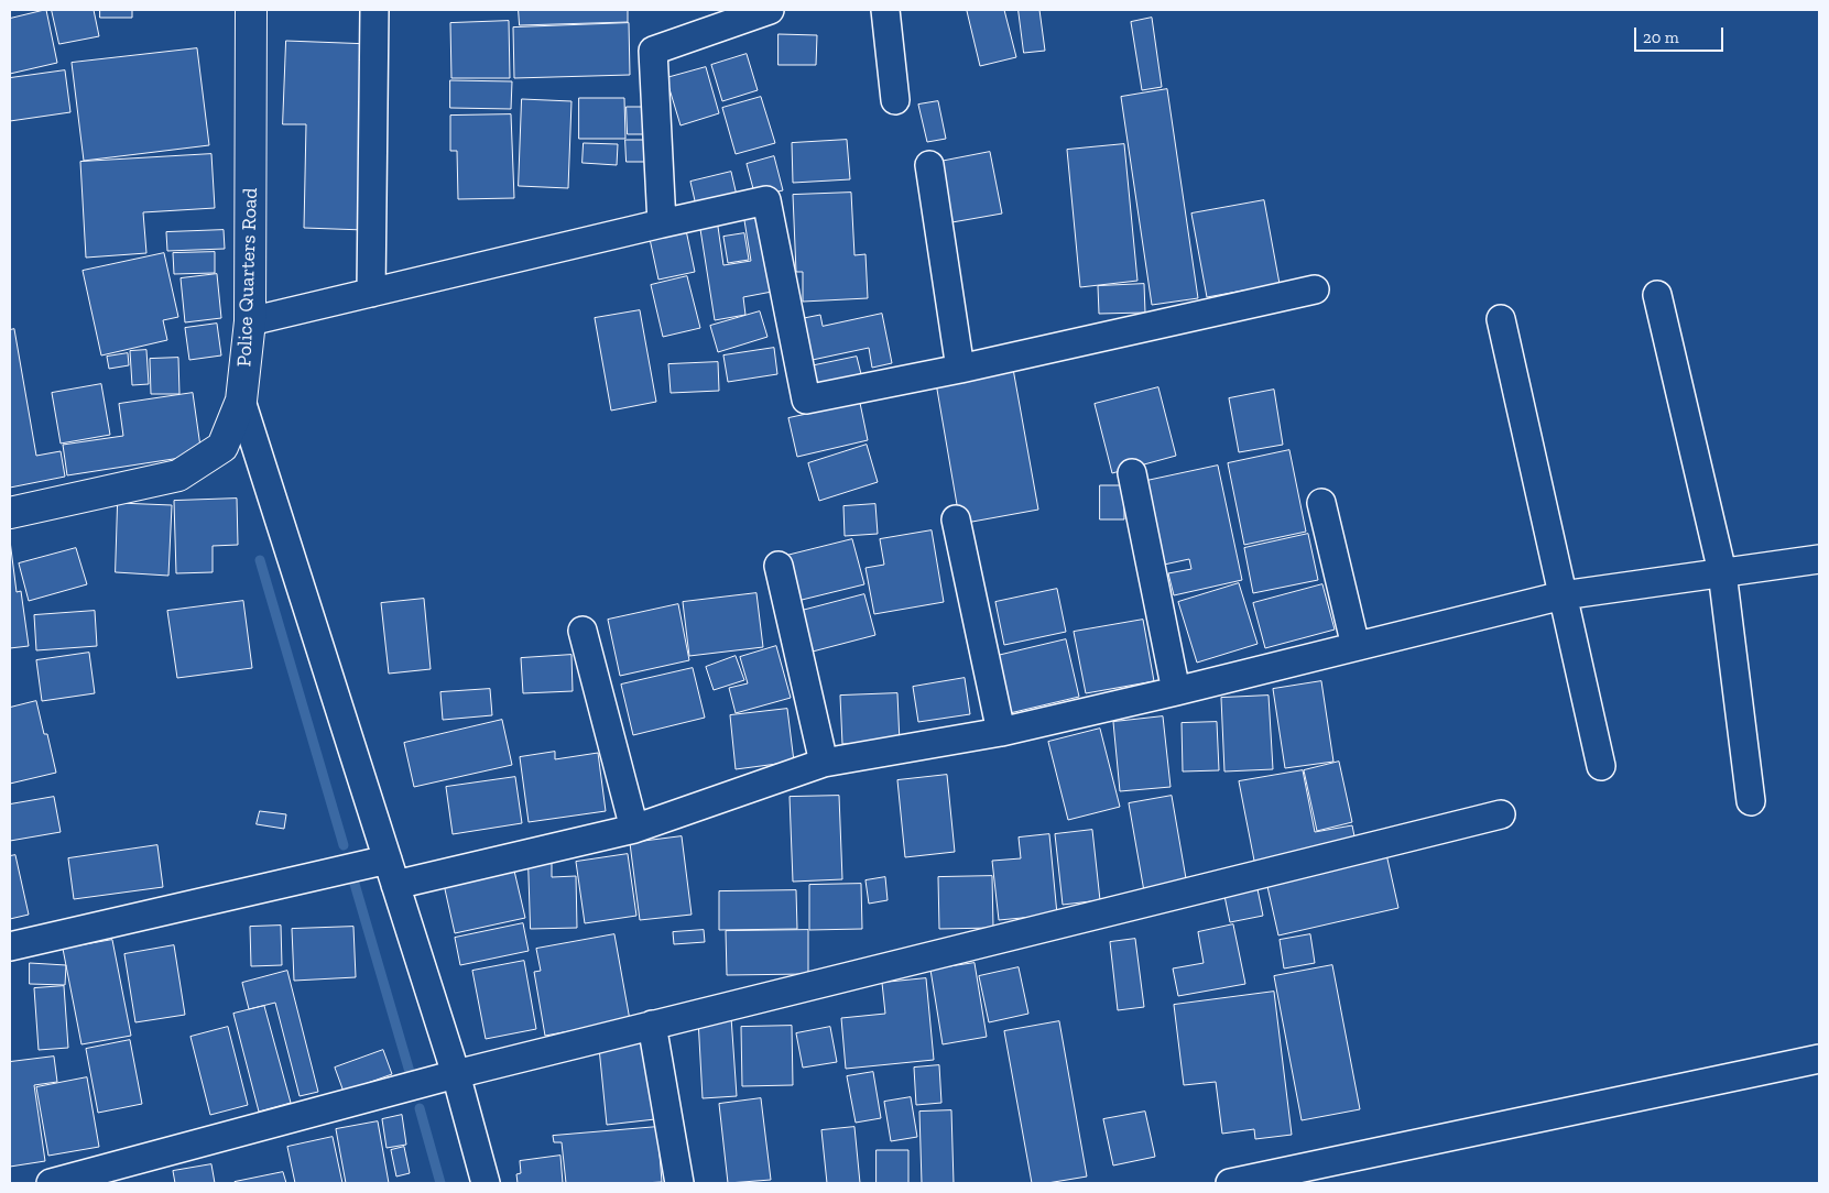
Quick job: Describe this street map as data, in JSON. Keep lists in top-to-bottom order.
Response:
{
  "streets": {
    "street": ["Police Quarters Road"]
  },
  "scale_bar": "20 m"
}
